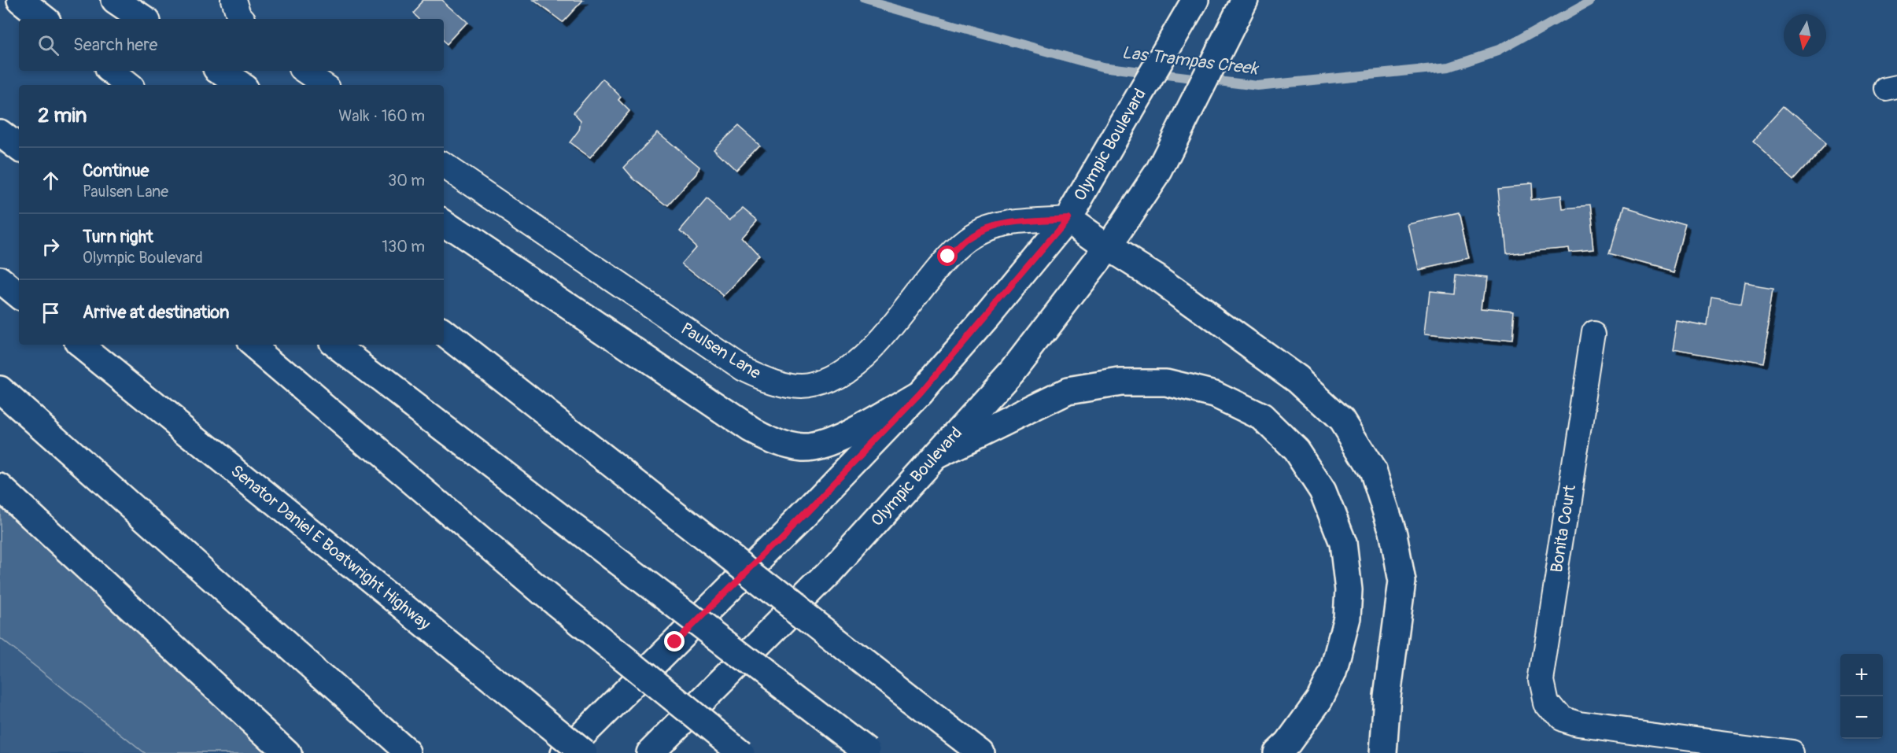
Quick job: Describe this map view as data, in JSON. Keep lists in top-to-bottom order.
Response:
{
  "streets": {
    "main road": ["Olympic Boulevard", "Senator Daniel E Boatwright Highway"],
    "street": ["Paulsen Lane", "Bonita Court"]
  },
  "crossings": [
    ["Olympic Boulevard", "Paulsen Lane"]
  ],
  "water": ["Las Trampas Creek"],
  "north": "bottom",
  "page": {
    "search": "Search here",
    "heading": ["2 min", "Walk · 160 m"],
    "list": [
      ["Continue", "Paulsen Lane", "30 m"],
      ["Turn right", "Olympic Boulevard", "130 m"],
      "Arrive at destination"
    ],
    "map_buttons": ["+", "−"]
  }
}
